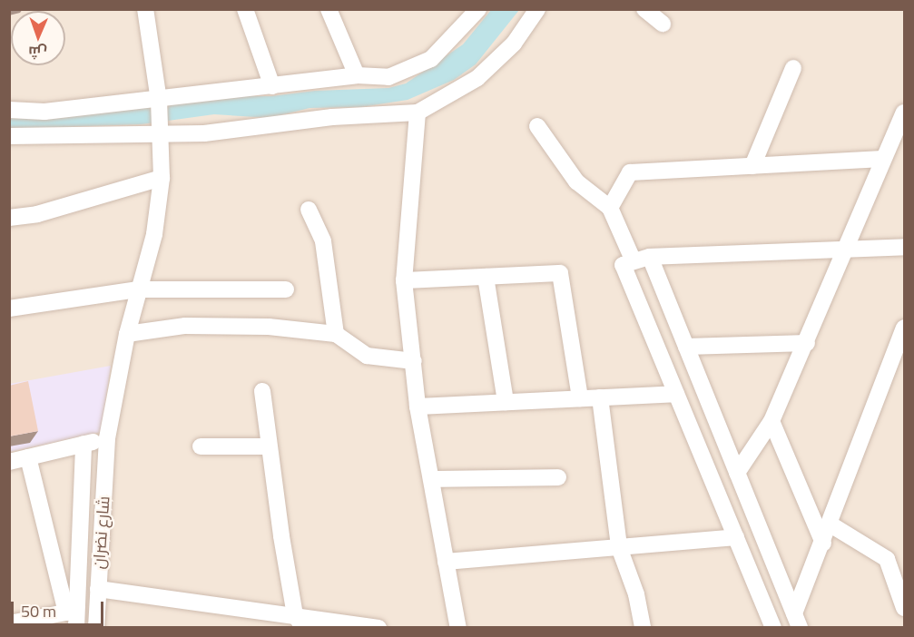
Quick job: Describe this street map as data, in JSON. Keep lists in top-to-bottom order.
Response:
{
  "streets": {
    "street": ["شارع نضران"]
  },
  "scale_bar": "50 m",
  "north": "bottom"
}
